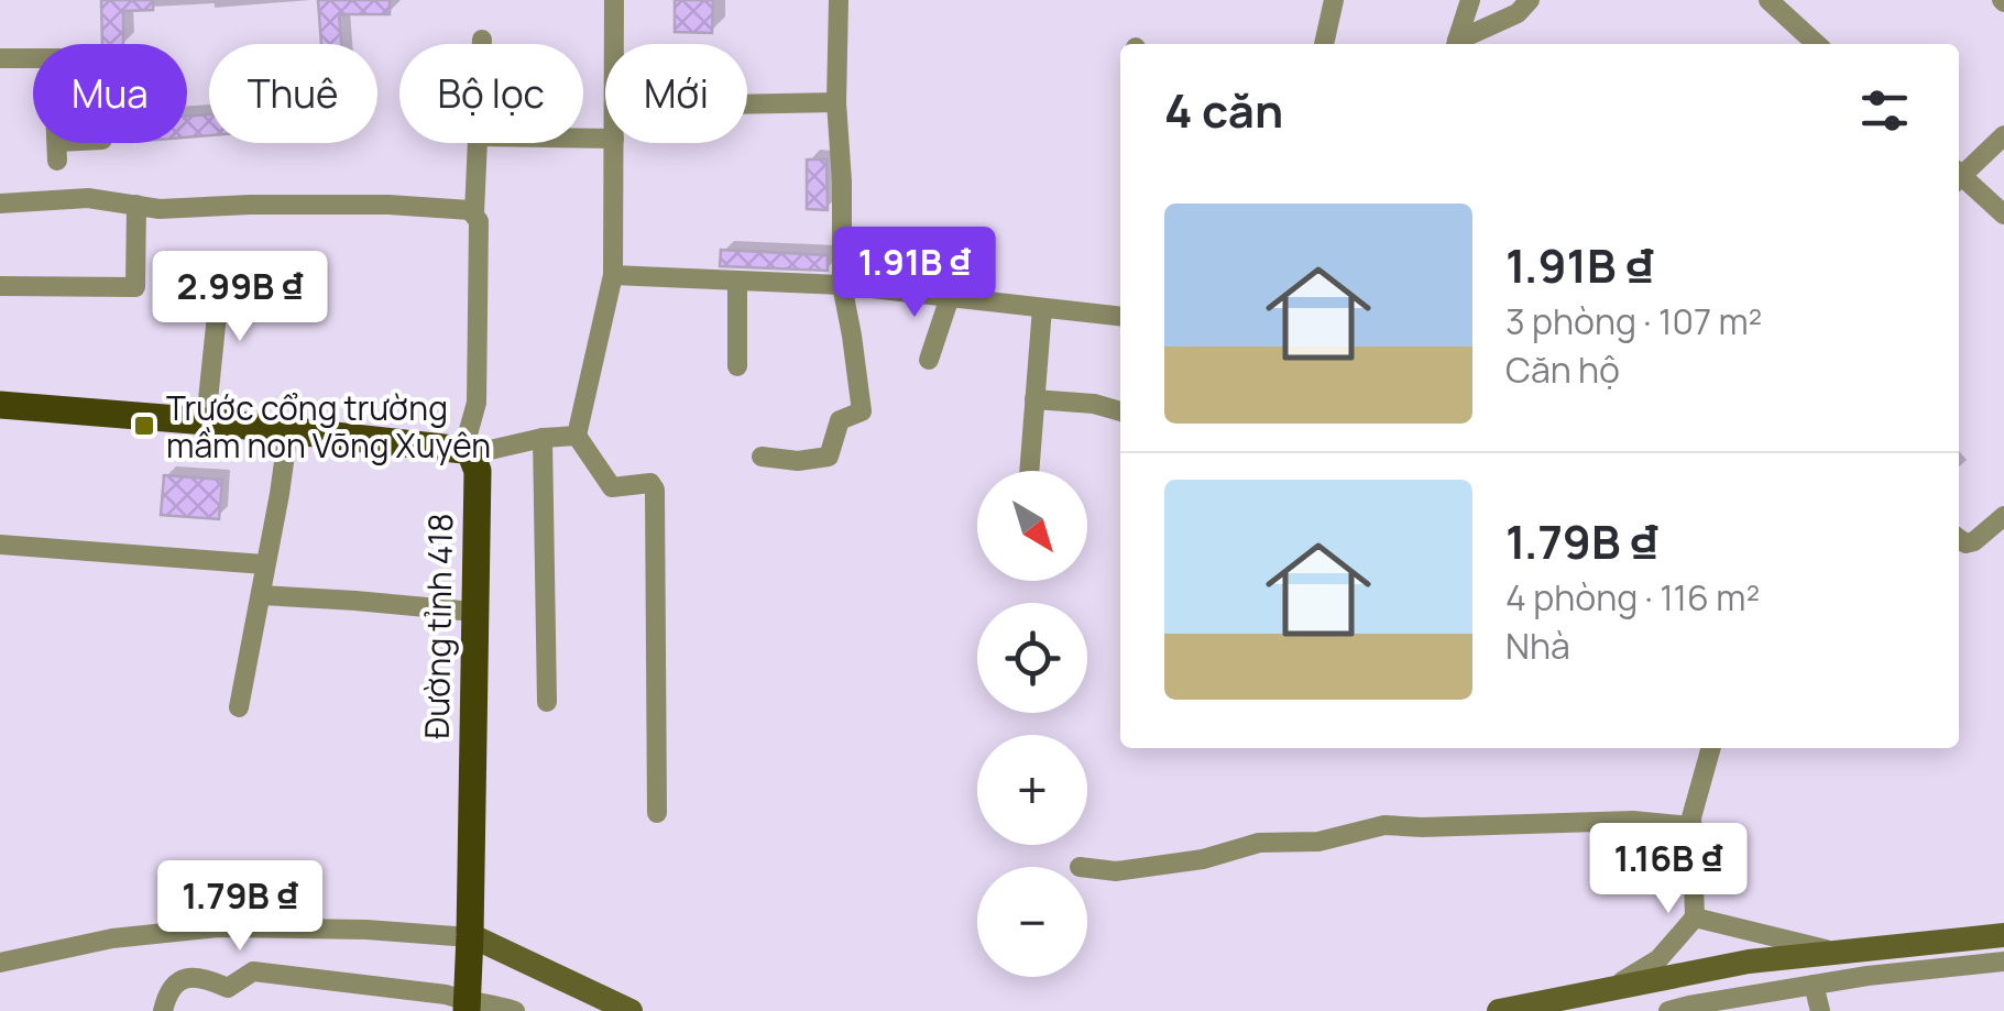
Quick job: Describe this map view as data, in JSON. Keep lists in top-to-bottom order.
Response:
{
  "streets": {
    "main road": ["Đường tỉnh 418"]
  },
  "places": {
    "transit": ["Trước cổng trường mầm non Võng Xuyên"]
  },
  "north": "bottom right",
  "page": {
    "chip": [
      "Mua",
      "Thuê",
      "Bộ lọc",
      "Mới"
    ],
    "heading": "4 căn",
    "list": [
      {
        "name": "1.91B ₫",
        "note": "3 phòng · 107 m² · Căn hộ"
      },
      {
        "name": "1.79B ₫",
        "note": "4 phòng · 116 m² · Nhà"
      }
    ],
    "price": [
      "1.91B ₫",
      "2.99B ₫",
      "1.16B ₫",
      "1.79B ₫"
    ],
    "map_buttons": ["+", "−"]
  }
}
